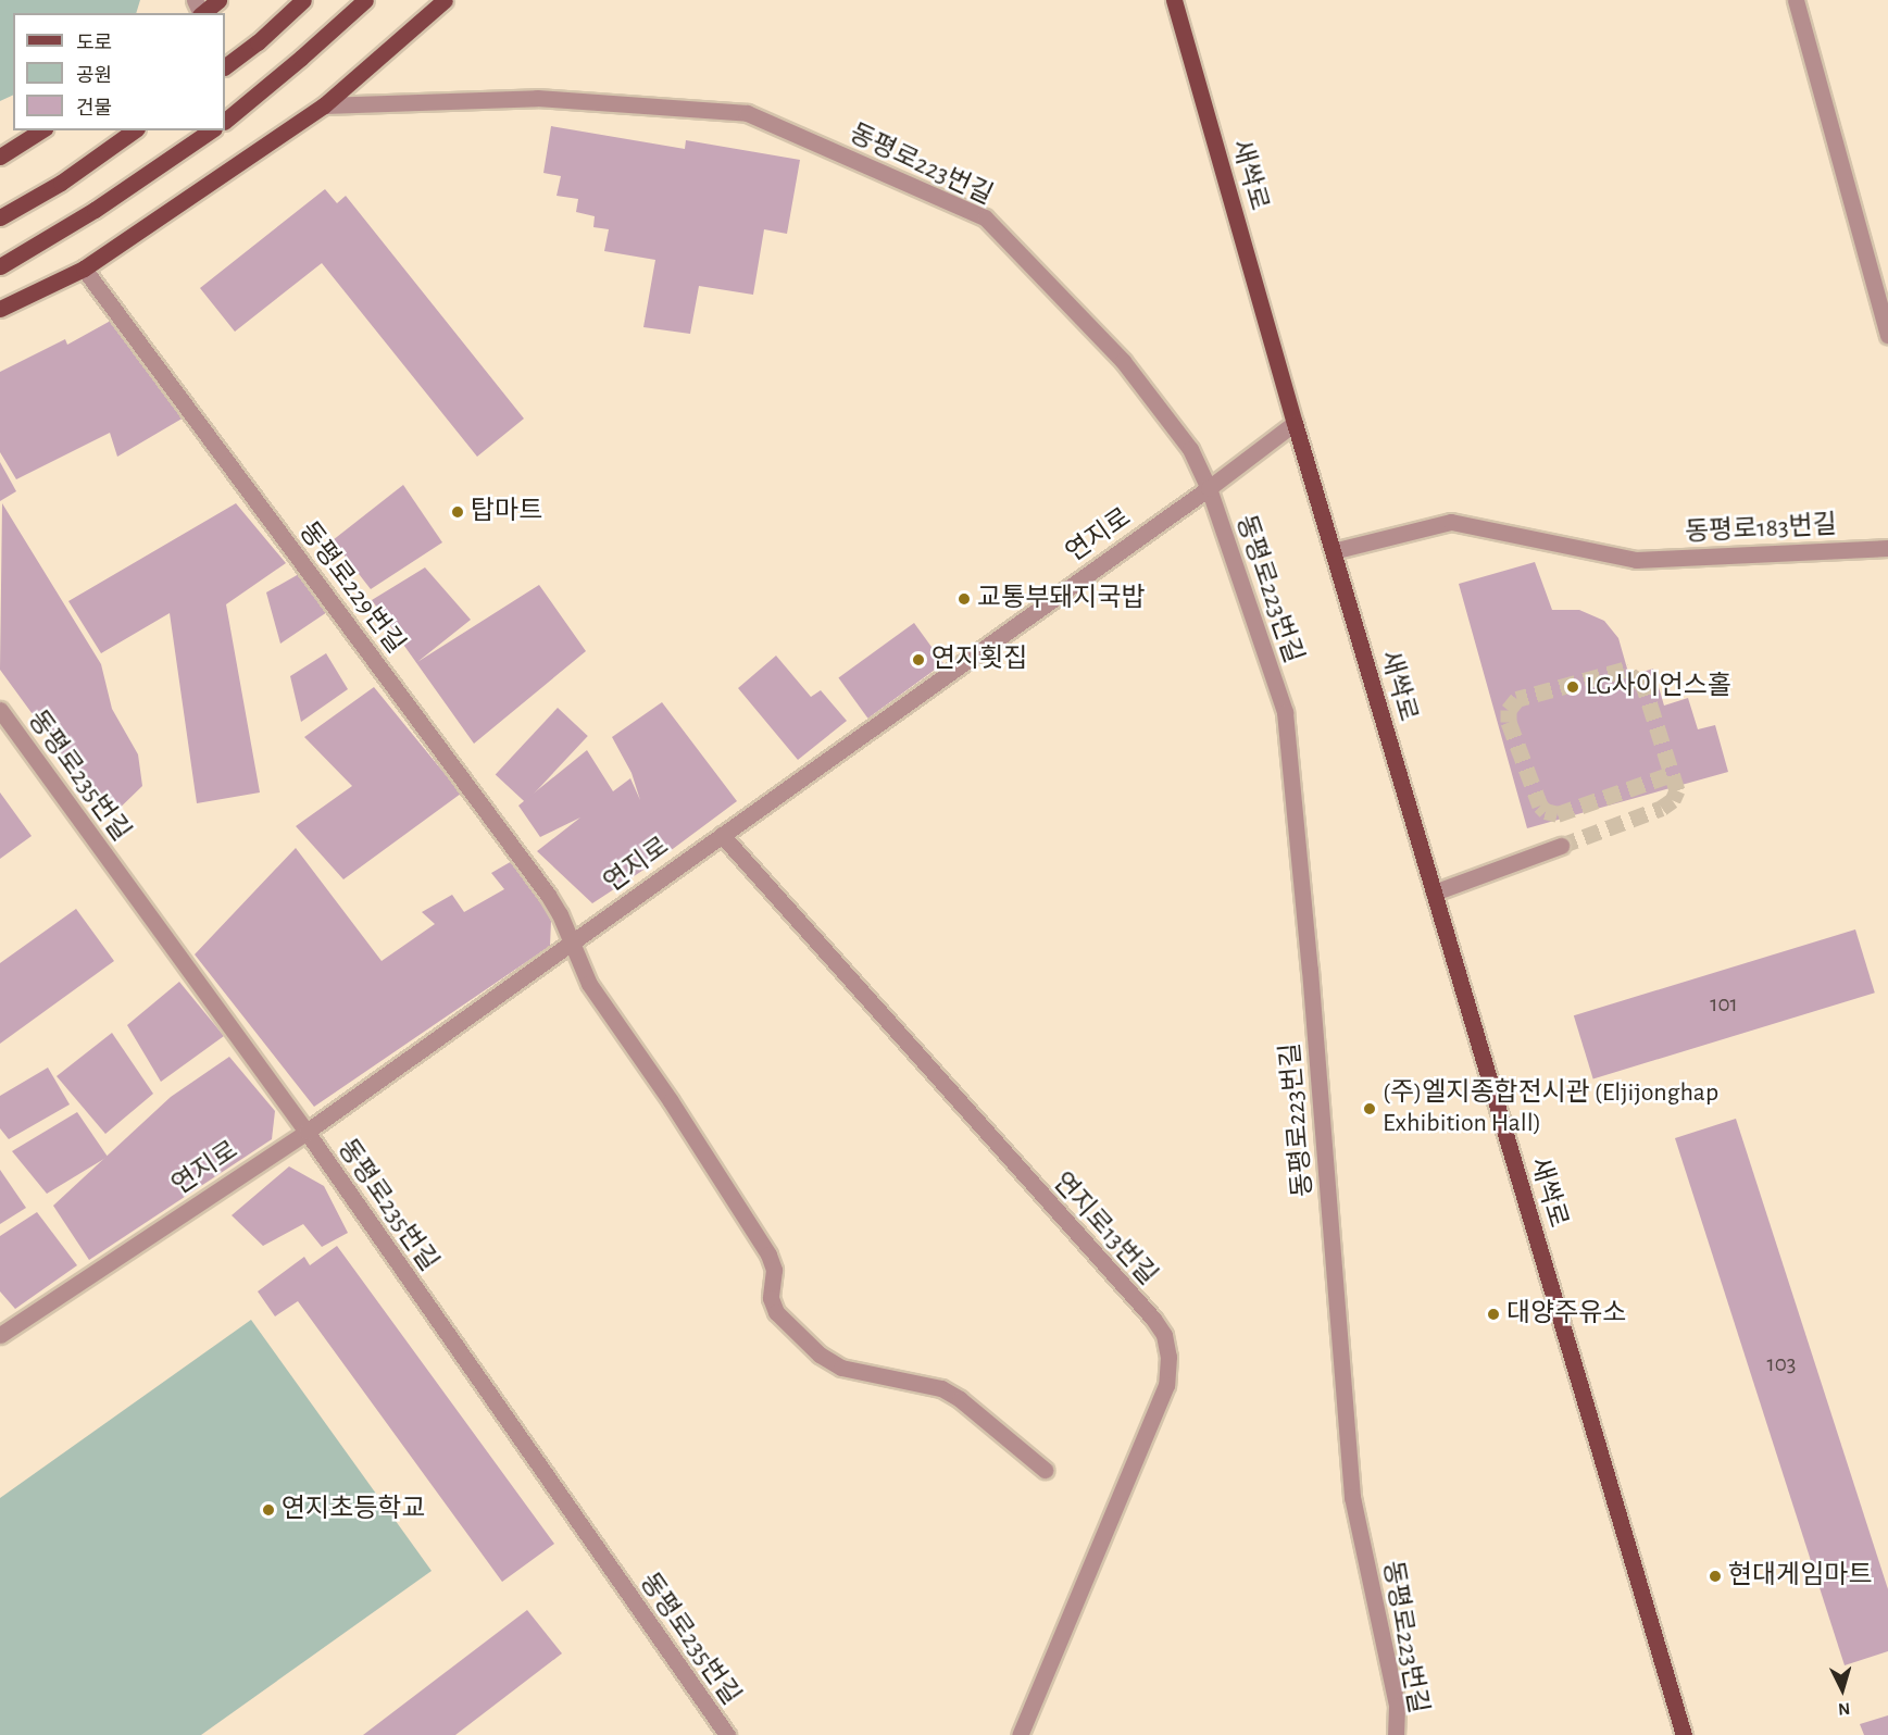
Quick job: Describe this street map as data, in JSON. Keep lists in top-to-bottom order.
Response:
{
  "streets": {
    "main road": ["새싹로"],
    "street": [
      "동평로223번길",
      "동평로183번길",
      "연지로",
      "동평로229번길",
      "동평로235번길",
      "연지로13번길"
    ]
  },
  "crossings": [
    ["동평로223번길", "연지로"],
    ["새싹로", "동평로183번길"],
    ["새싹로", "연지로"],
    ["연지로", "동평로229번길"],
    ["연지로", "동평로235번길"],
    ["연지로", "연지로13번길"]
  ],
  "places": [
    "탑마트",
    "교통부돼지국밥",
    "연지횟집",
    "LG사이언스홀",
    "(주)엘지종합전시관 (Eljijonghap Exhibition Hall)",
    "대양주유소",
    "연지초등학교",
    "현대게임마트"
  ],
  "house_numbers": ["101", "103"],
  "legend": ["도로", "공원", "건물"],
  "north": "bottom"
}
